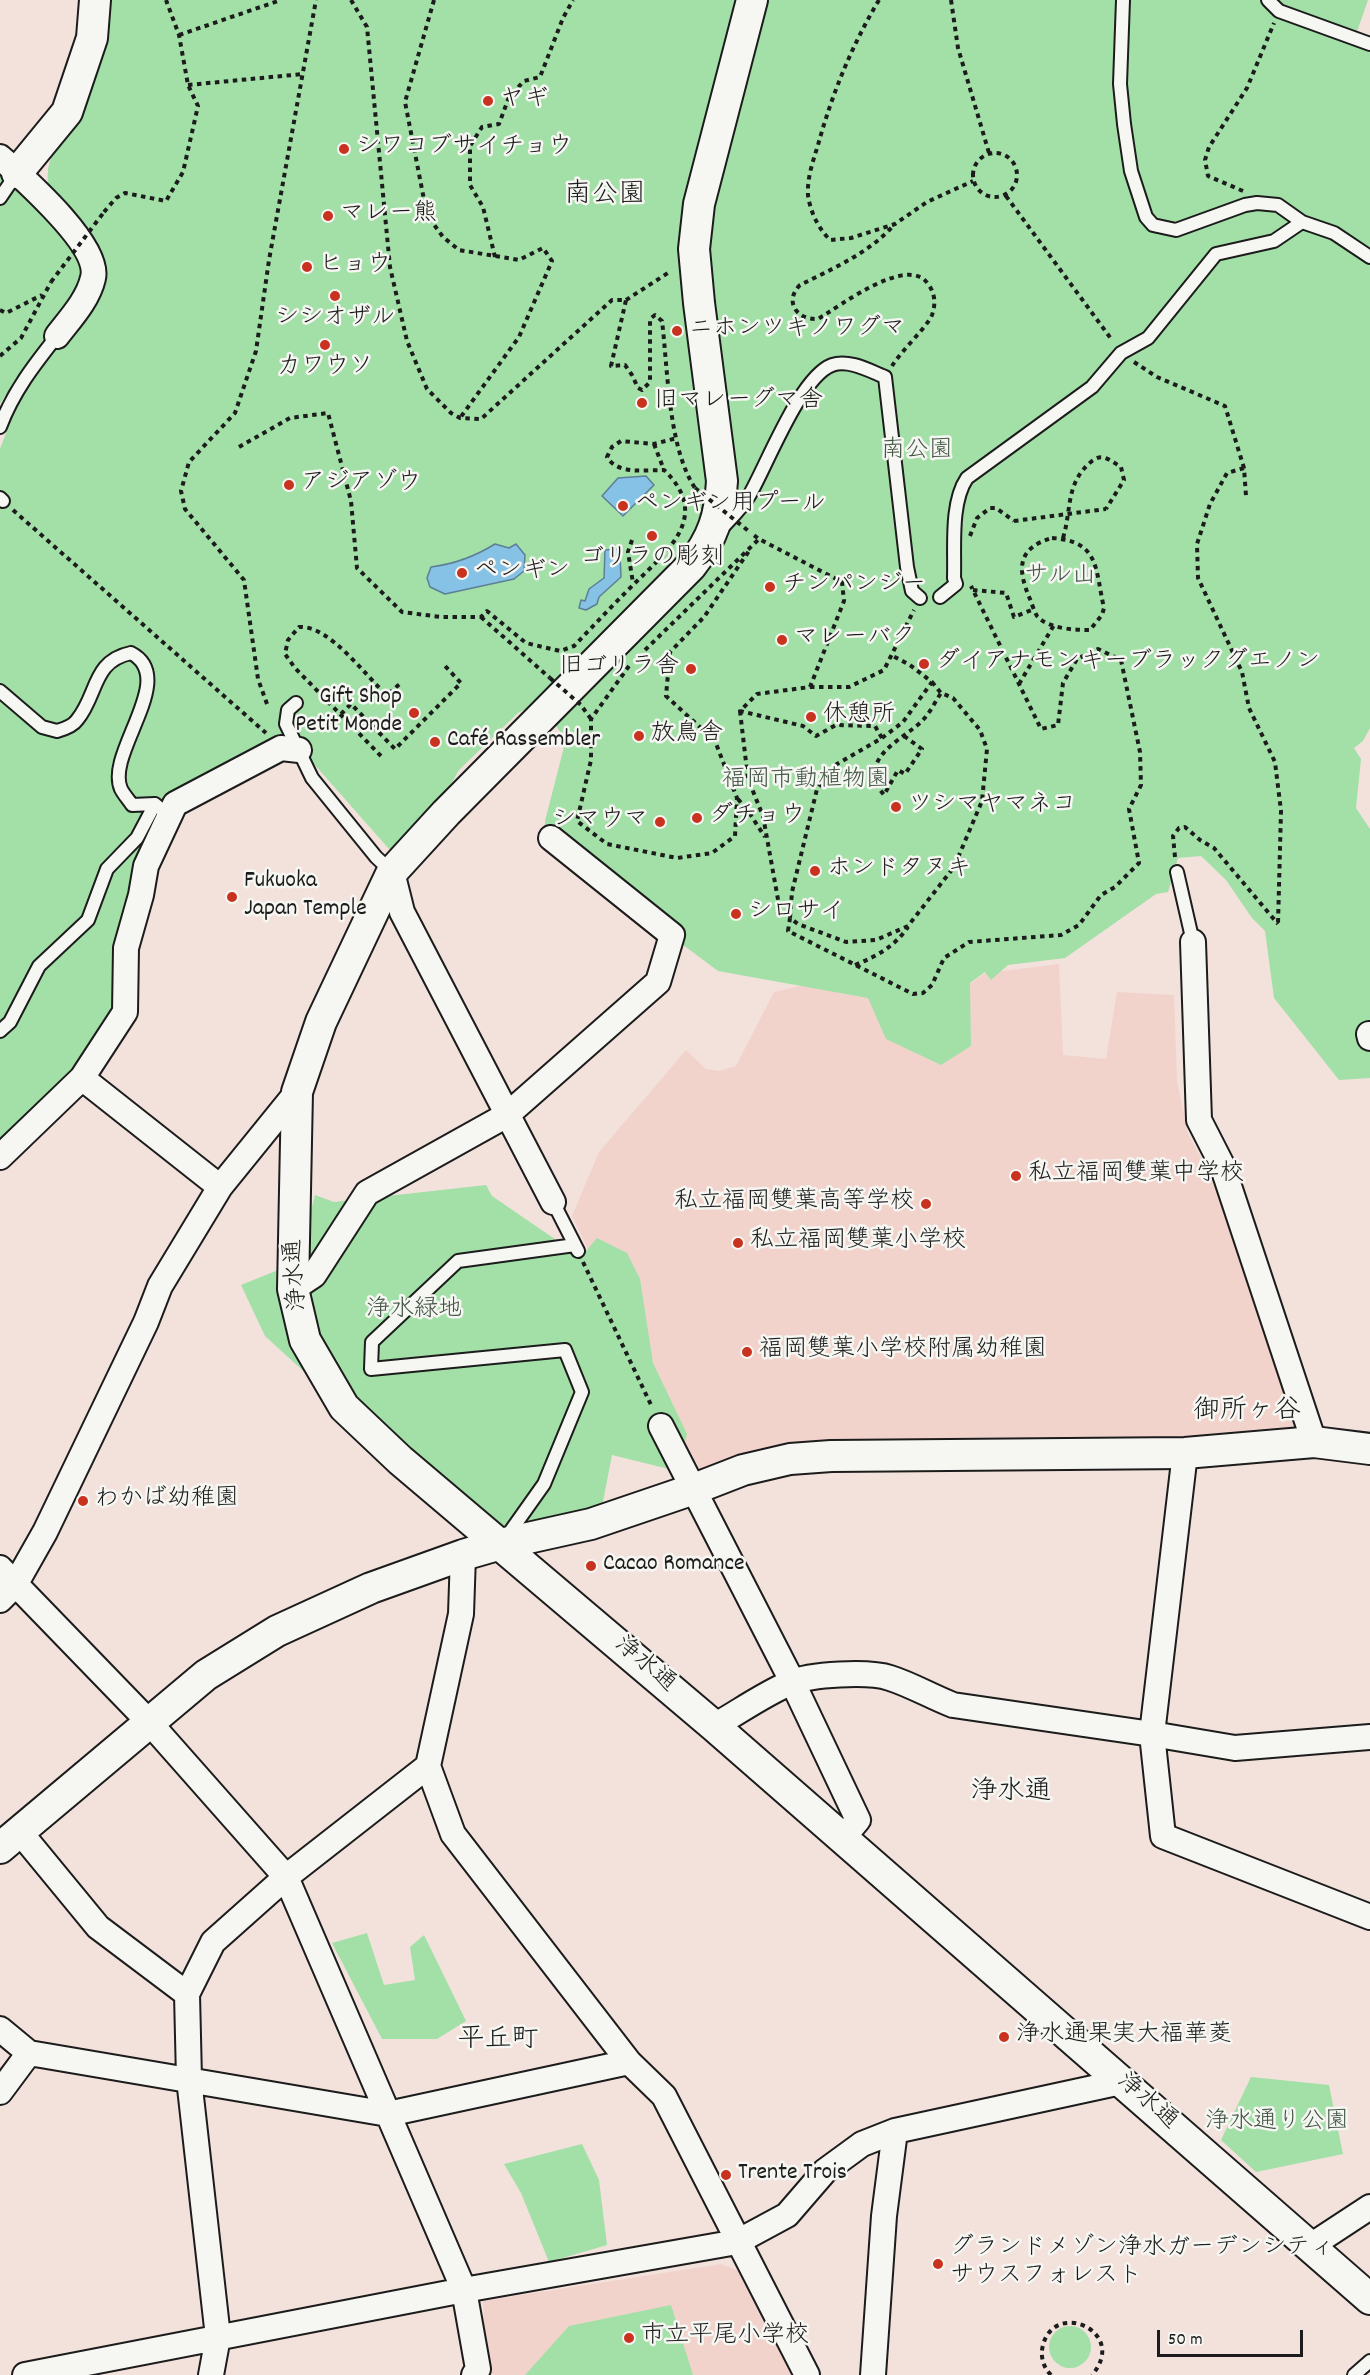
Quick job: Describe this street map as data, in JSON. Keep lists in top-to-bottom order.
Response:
{
  "streets": {
    "street": ["浄水通"]
  },
  "districts": [
    "南公園",
    "御所ヶ谷",
    "浄水通",
    "平丘町"
  ],
  "parks": [
    "南公園",
    "サル山",
    "福岡市動植物園",
    "浄水緑地",
    "浄水通り公園"
  ],
  "places": [
    "ヤギ",
    "シワコブサイチョウ",
    "マレー熊",
    "ヒョウ",
    "シシオザル",
    "ニホンツキノワグマ",
    "カワウソ",
    "旧マレーグマ舎",
    "アジアゾウ",
    "ペンギン用プール",
    "ゴリラの彫刻",
    "ペンギン",
    "チンパンジー",
    "マレーバク",
    "ダイアナモンキーブラックグエノン",
    "旧ゴリラ舎",
    "Gift Shop Petit Monde",
    "休憩所",
    "放鳥舎",
    "Café Rassembler",
    "ツシマヤマネコ",
    "ダチョウ",
    "シマウマ",
    "ホンドタヌキ",
    "Fukuoka Japan Temple",
    "シロサイ",
    "私立福岡雙葉中学校",
    "私立福岡雙葉高等学校",
    "私立福岡雙葉小学校",
    "福岡雙葉小学校附属幼稚園",
    "わかば幼稚園",
    "Cacao Romance",
    "浄水通果実大福華菱",
    "Trente Trois",
    "グランドメゾン浄水ガーデンシティ サウスフォレスト",
    "市立平尾小学校"
  ],
  "scale_bar": "50 m"
}
